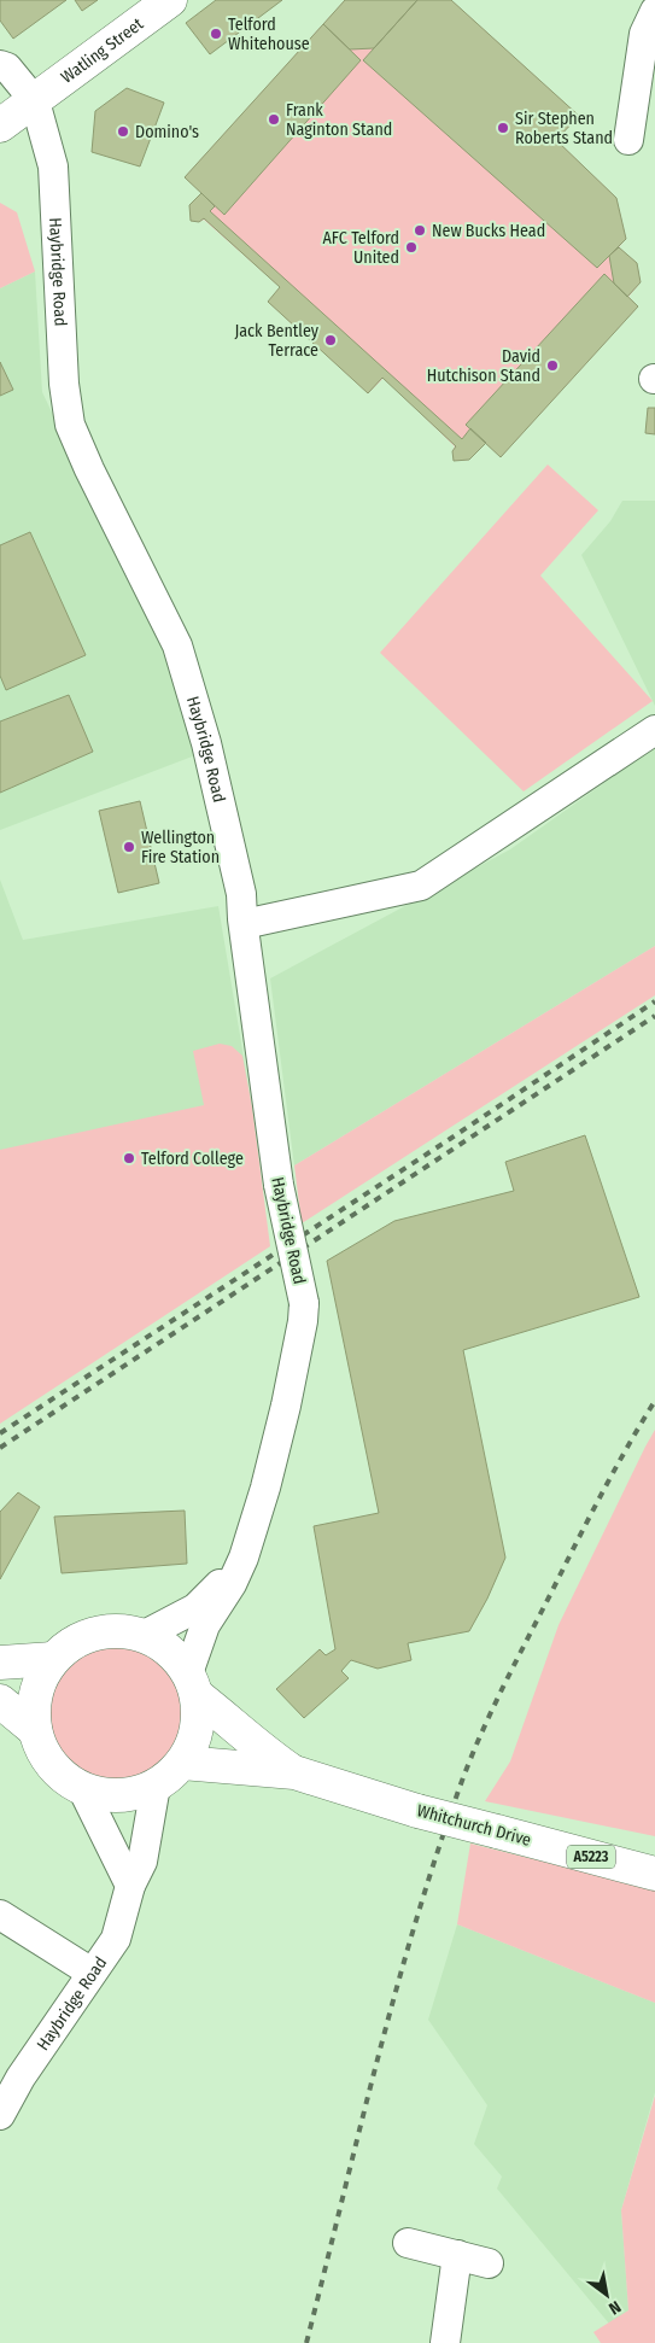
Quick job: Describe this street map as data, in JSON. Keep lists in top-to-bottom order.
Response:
{
  "streets": {
    "main road": ["Watling Street", "Whitchurch Drive", "A5223"],
    "street": ["Haybridge Road"]
  },
  "crossings": [
    ["Watling Street", "Haybridge Road"],
    ["Haybridge Road", "Whitchurch Drive"]
  ],
  "places": [
    "Telford Whitehouse",
    "Frank Naginton Stand",
    "Sir Stephen Roberts Stand",
    "Domino's",
    "New Bucks Head",
    "AFC Telford United",
    "Jack Bentley Terrace",
    "David Hutchison Stand",
    "Wellington Fire Station",
    "Telford College"
  ],
  "north": "bottom right"
}
